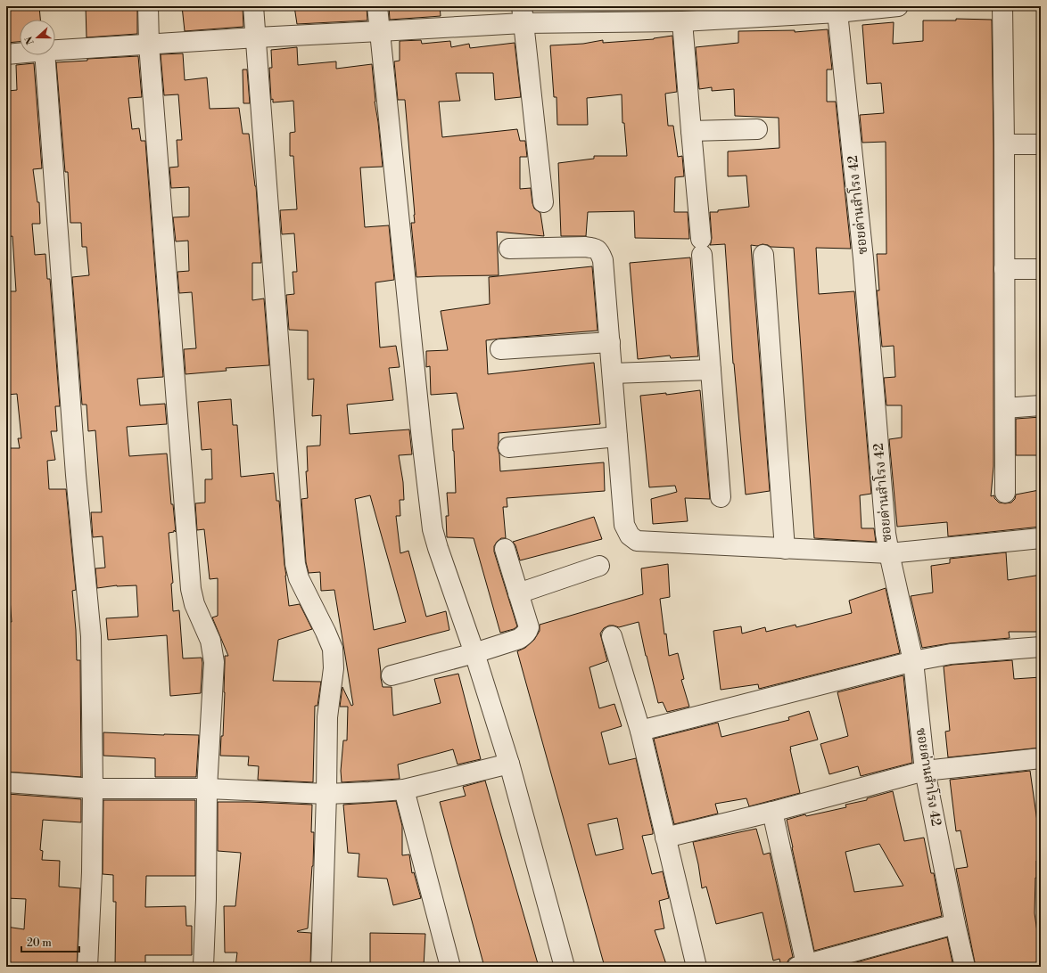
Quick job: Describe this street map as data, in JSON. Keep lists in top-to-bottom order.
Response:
{
  "streets": {
    "street": ["ซอยด่านสำโรง 42"]
  },
  "scale_bar": "20 m",
  "north": "left"
}
